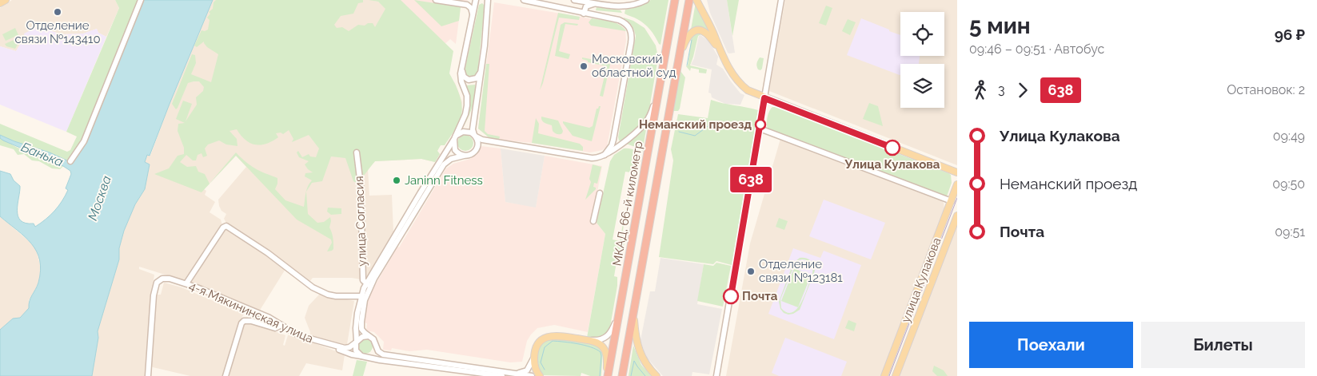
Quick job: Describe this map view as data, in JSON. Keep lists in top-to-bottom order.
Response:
{
  "streets": {
    "highway": ["МКАД, 66-й километр"],
    "main road": ["улица Кулакова"],
    "street": ["улица Согласия", "4-я Мякининская улица"]
  },
  "water": ["Банька", "Москва"],
  "places": [
    "Отделение связи №143410",
    "Московский областной суд",
    "Неманский проезд",
    "Улица Кулакова",
    "Janinn Fitness",
    "Отделение связи №123181",
    "Почта"
  ],
  "lines": ["bus line 638"],
  "page": {
    "on_map": "638",
    "heading": ["5 мин", "09:46 – 09:51 · Автобус", "96 ₽"],
    "legs": ["3", "638", "Остановок: 2"],
    "list": [
      {
        "name": "Улица Кулакова",
        "value": "09:49"
      },
      {
        "name": "Неманский проезд",
        "value": "09:50"
      },
      {
        "name": "Почта",
        "value": "09:51"
      }
    ],
    "buttons": ["Поехали", "Билеты"]
  }
}
